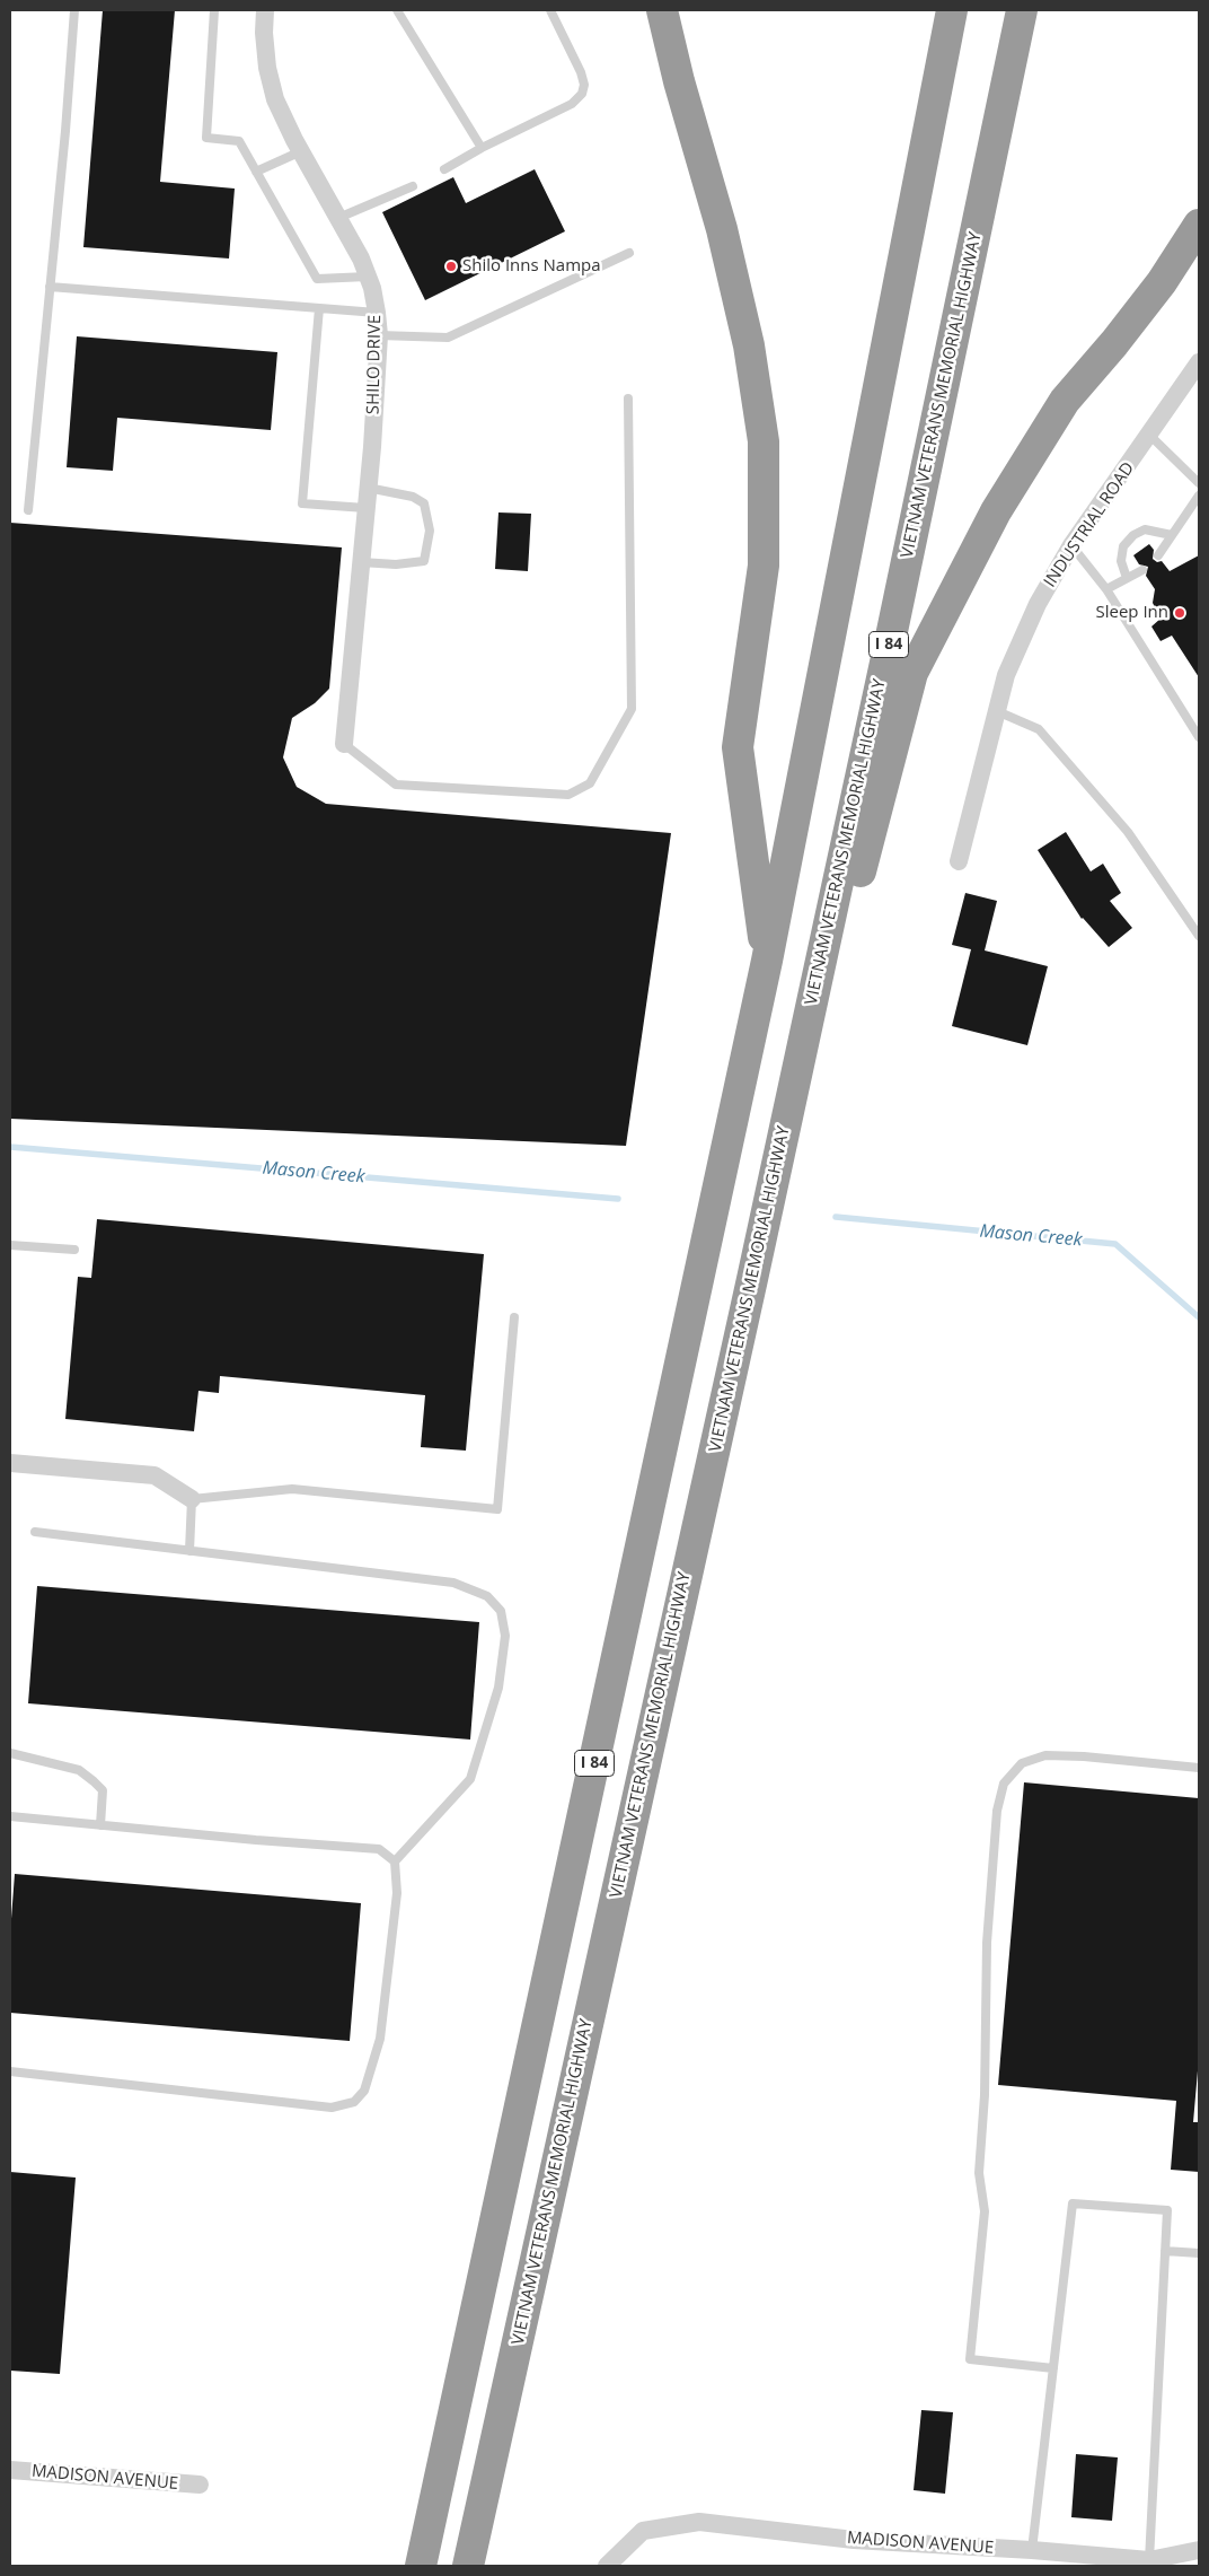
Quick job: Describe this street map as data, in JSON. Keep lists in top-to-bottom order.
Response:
{
  "streets": {
    "highway": ["VIETNAM VETERANS MEMORIAL HIGHWAY", "I 84"],
    "street": ["SHILO DRIVE", "INDUSTRIAL ROAD", "MADISON AVENUE"]
  },
  "water": ["Mason Creek"],
  "places": ["Shilo Inns Nampa", "Sleep Inn"]
}
